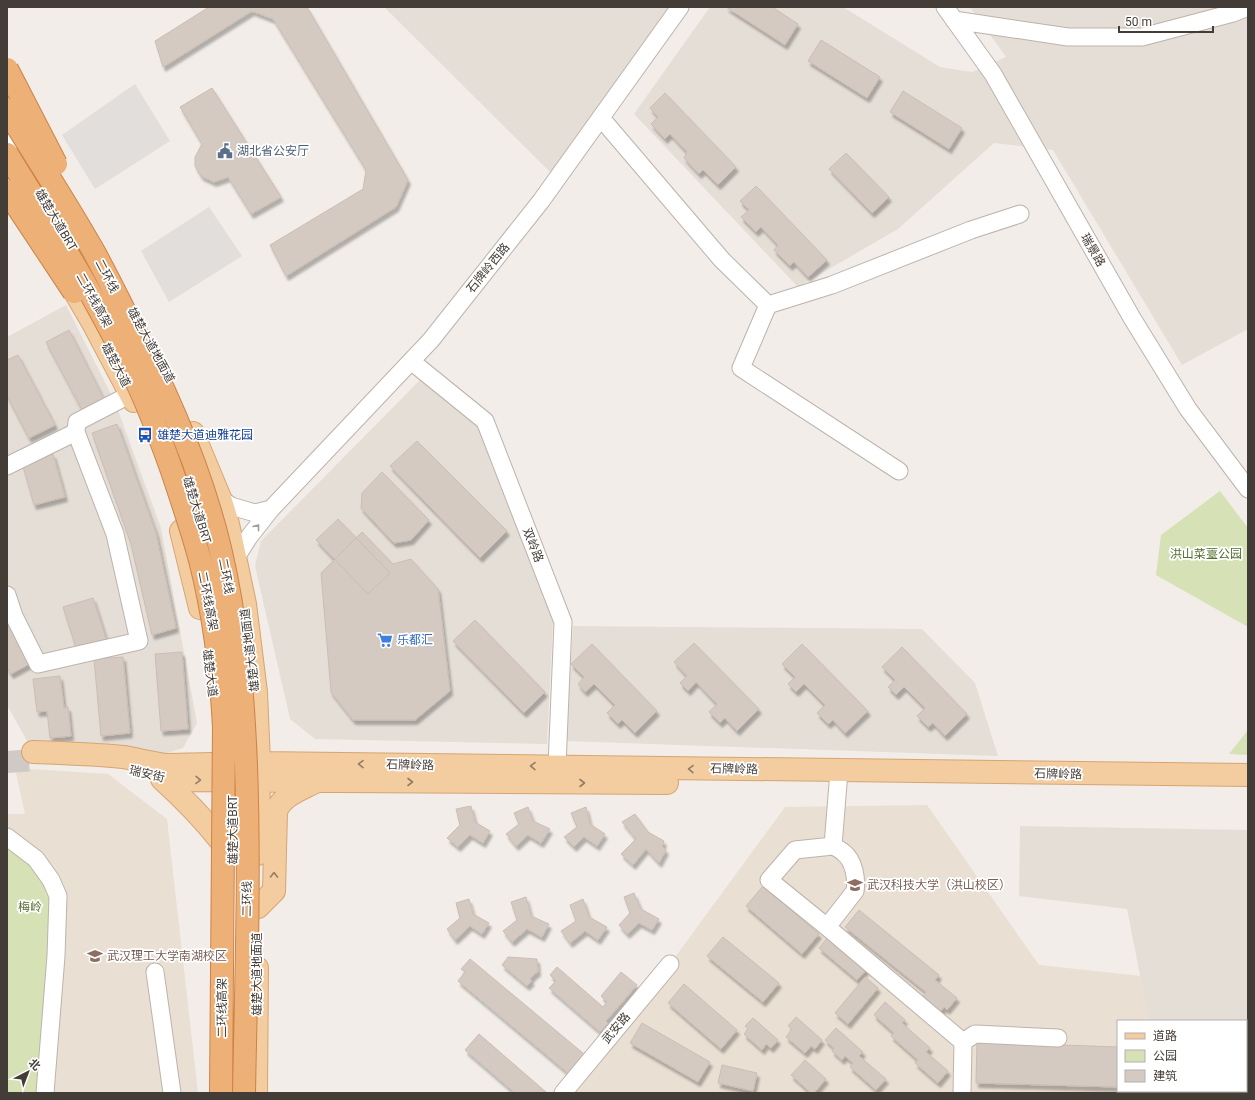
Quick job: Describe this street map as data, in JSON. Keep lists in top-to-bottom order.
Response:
{
  "streets": {
    "highway": ["二环线", "二环线高架"],
    "main road": [
      "雄楚大道地面道",
      "雄楚大道",
      "石牌岭路",
      "瑞安街"
    ],
    "street": [
      "雄楚大道BRT",
      "瑞景路",
      "石牌岭西路",
      "双岭路",
      "武安路"
    ]
  },
  "crossings": [
    ["雄楚大道BRT", "二环线高架"],
    ["雄楚大道BRT", "雄楚大道"],
    ["雄楚大道BRT", "石牌岭路"],
    ["雄楚大道BRT", "瑞安街"],
    ["石牌岭西路", "雄楚大道地面道"],
    ["石牌岭西路", "双岭路"],
    ["二环线高架", "雄楚大道"],
    ["二环线高架", "石牌岭路"],
    ["二环线高架", "瑞安街"],
    ["雄楚大道地面道", "石牌岭路"],
    ["雄楚大道", "石牌岭路"],
    ["雄楚大道", "瑞安街"],
    ["双岭路", "石牌岭路"],
    ["石牌岭路", "瑞安街"]
  ],
  "parks": ["洪山菜薹公园", "梅岭"],
  "places": {
    "public building": ["湖北省公安厅"],
    "bus stop": ["雄楚大道迪雅花园"],
    "supermarket": ["乐都汇"],
    "school or university": ["武汉科技大学（洪山校区）", "武汉理工大学南湖校区"]
  },
  "legend": ["道路", "公园", "建筑"],
  "scale_bar": "50 m",
  "north": "top right"
}
